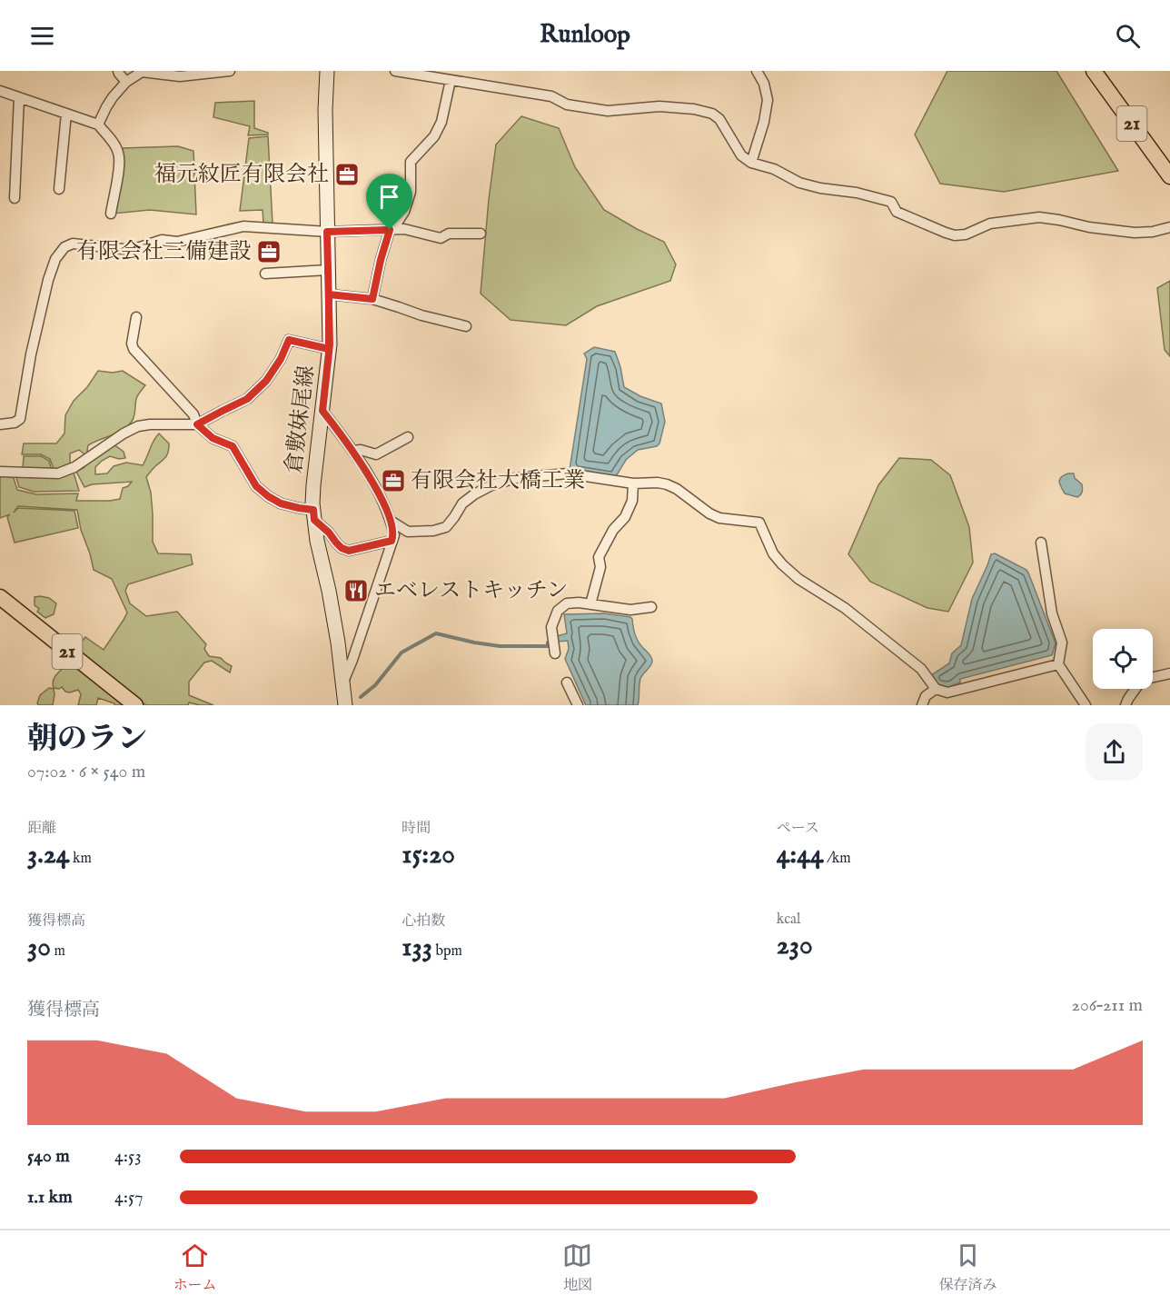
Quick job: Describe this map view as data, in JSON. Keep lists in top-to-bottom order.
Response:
{
  "streets": {
    "main road": ["21", "倉敷妹尾線"]
  },
  "places": {
    "office": ["福元紋匠有限会社", "有限会社三備建設", "有限会社大橋工業"],
    "restaurant": ["エベレストキッチン"]
  },
  "page": {
    "header": "Runloop",
    "heading": ["朝のラン", "07:02 · 6 × 540 m"],
    "stats": [
      ["距離", "3.24 km"],
      ["時間", "15:20"],
      ["ペース", "4:44 /km"],
      ["獲得標高", "30 m"],
      ["心拍数", "133 bpm"],
      ["kcal", "230"]
    ],
    "chart": ["獲得標高", "206–211 m"],
    "list": [
      {
        "name": "540 m",
        "note": "4:53"
      },
      {
        "name": "1.1 km",
        "note": "4:57"
      }
    ],
    "tabs": ["ホーム", "地図", "保存済み"]
  }
}
